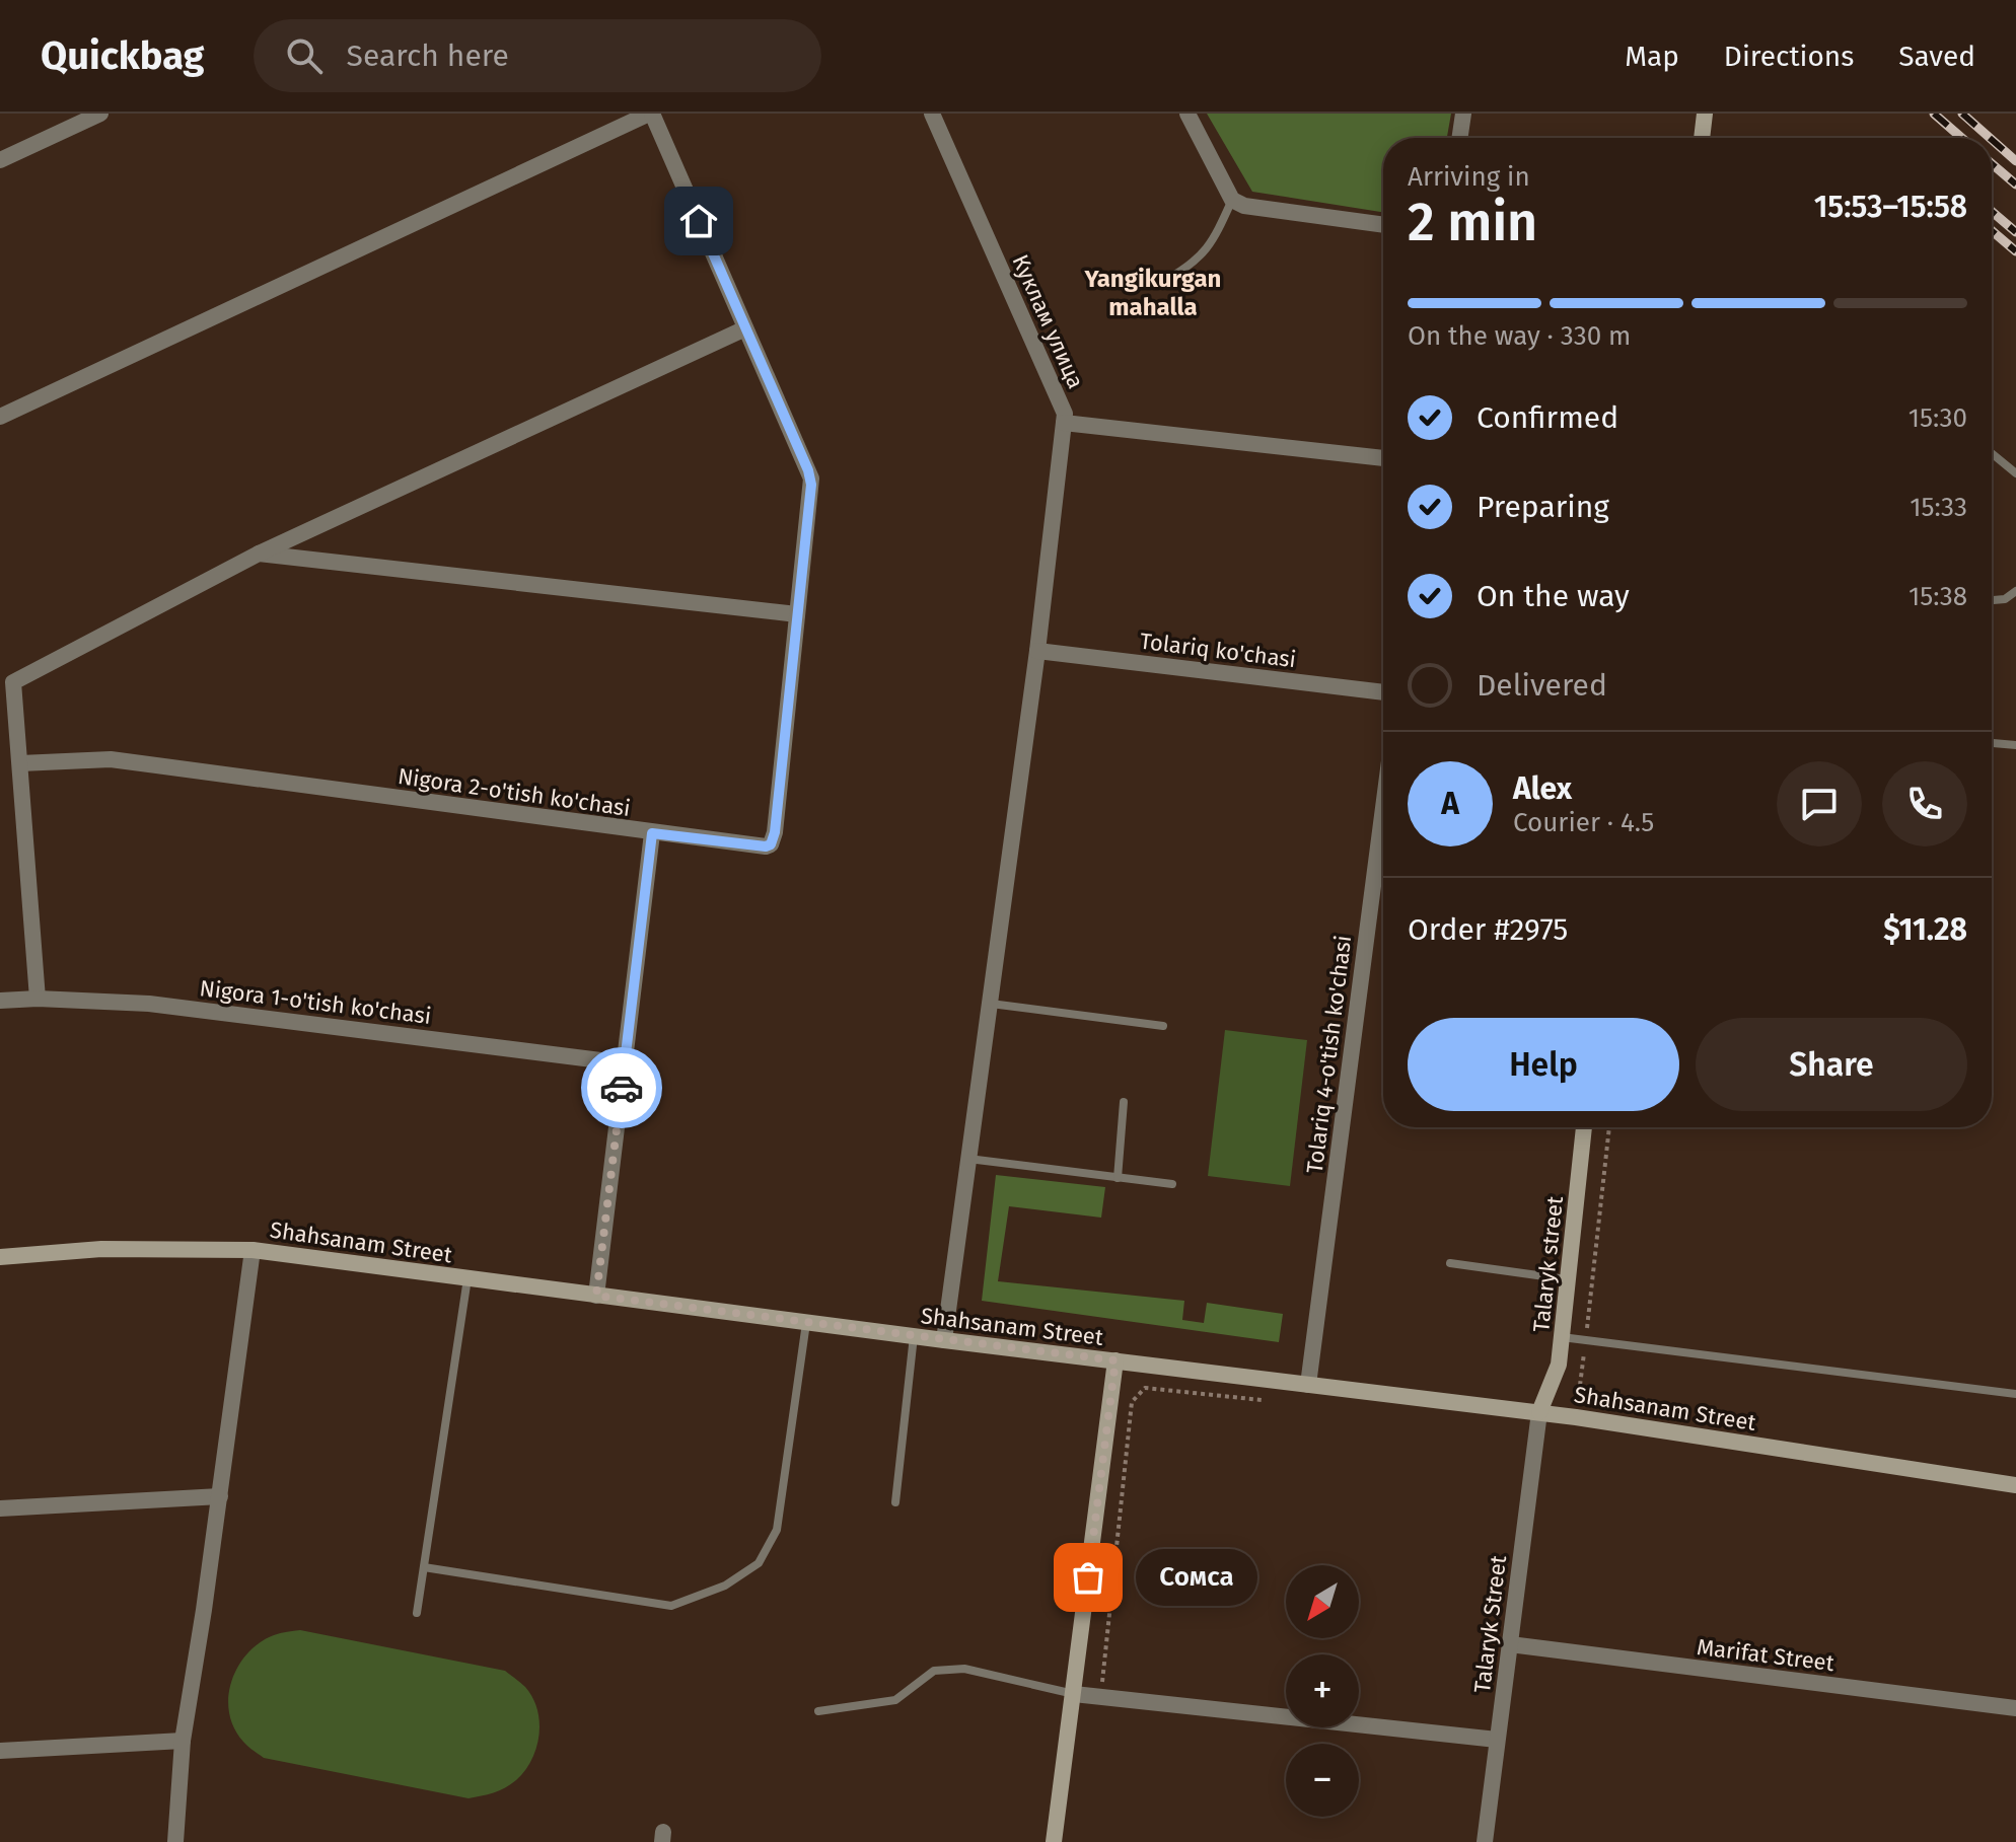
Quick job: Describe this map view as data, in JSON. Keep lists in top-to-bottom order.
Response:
{
  "streets": {
    "street": [
      "Куклам улица",
      "Tolariq ko'chasi",
      "Nigora 2-o'tish ko'chasi",
      "Nigora 1-o'tish ko'chasi",
      "Tolariq 4-o'tish ko'chasi",
      "Shahsanam Street",
      "Talaryk street",
      "Talaryk Street",
      "Marifat Street"
    ]
  },
  "crossings": [
    ["Tolariq 4-o'tish ko'chasi", "Shahsanam Street"],
    ["Shahsanam Street", "Talaryk street"],
    ["Shahsanam Street", "Talaryk Street"],
    ["Talaryk street", "Talaryk Street"],
    ["Talaryk Street", "Marifat Street"]
  ],
  "districts": ["Yangikurgan mahalla"],
  "places": ["Сомса"],
  "north": "bottom left",
  "page": {
    "header": "Quickbag",
    "search": "Search here",
    "nav": ["Map", "Directions", "Saved"],
    "heading": ["2 min", "Arriving in", "15:53–15:58"],
    "panel": [
      "Alex",
      "Courier · 4.5",
      "Order #2975",
      "$11.28"
    ],
    "bar": "On the way · 330 m",
    "list": [
      ["Confirmed", "15:30"],
      ["Preparing", "15:33"],
      ["On the way", "15:38"],
      "Delivered"
    ],
    "round": "A",
    "buttons": ["Help", "Share"],
    "bubble": "Сомса",
    "map_buttons": ["+", "−"]
  }
}
